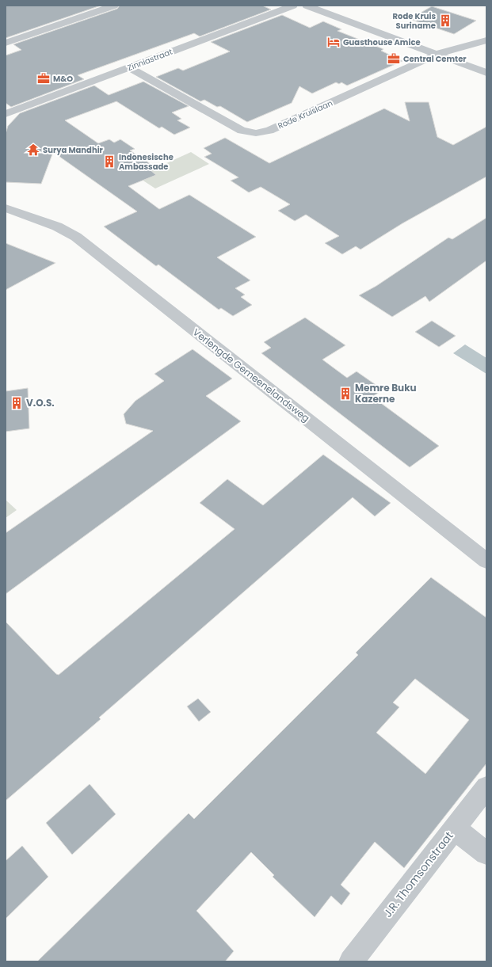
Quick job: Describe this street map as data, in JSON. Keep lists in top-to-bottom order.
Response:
{
  "streets": {
    "street": [
      "Zinniastraat",
      "Rode Kruislaan",
      "Verlengde Gemeenelandsweg",
      "J.R. Thomsonstraat"
    ]
  },
  "crossings": [
    ["Zinniastraat", "Rode Kruislaan"]
  ],
  "places": {
    "building": [
      "Rode Kruis Suriname",
      "Indonesische Ambassade",
      "Memre Buku Kazerne",
      "V.O.S."
    ],
    "hotel": ["Guasthouse Amice"],
    "office": ["Central Cemter", "M&O"],
    "temple": ["Surya Mandhir"]
  }
}
